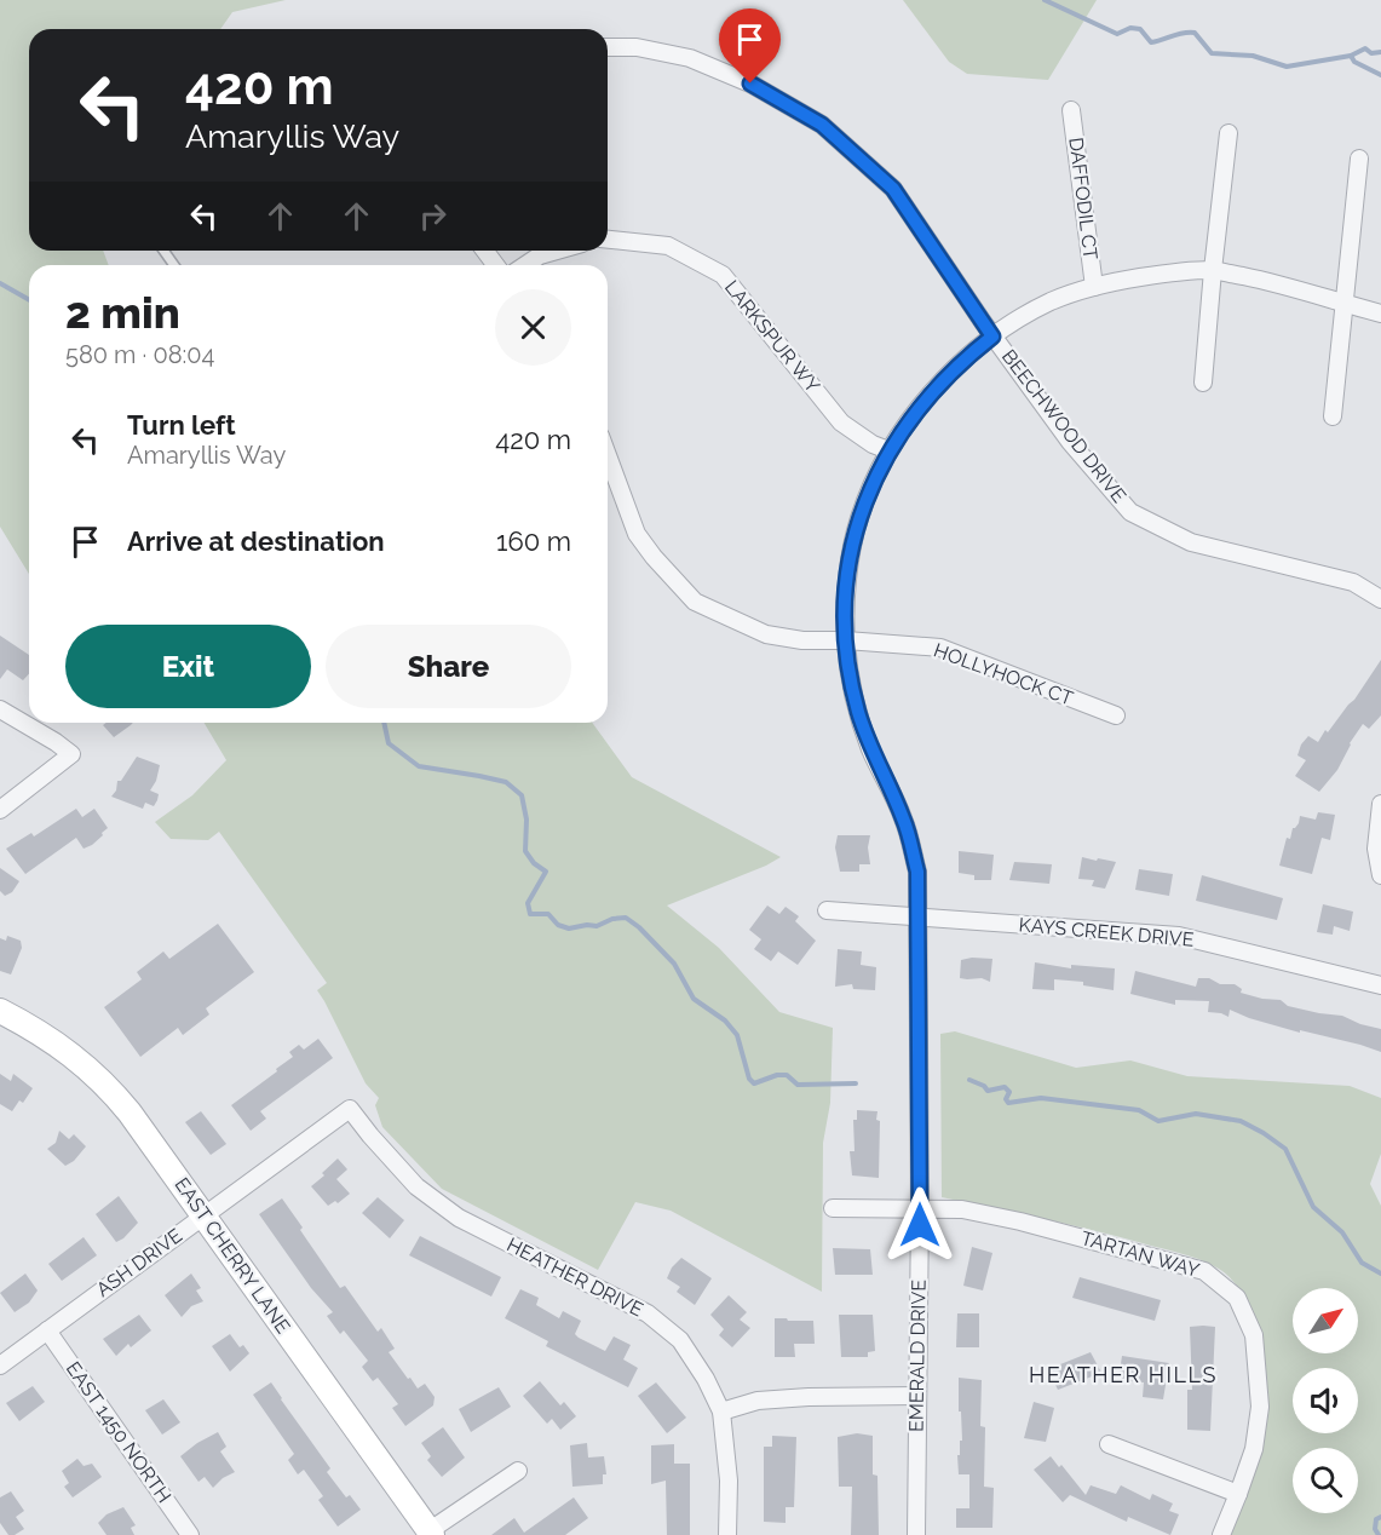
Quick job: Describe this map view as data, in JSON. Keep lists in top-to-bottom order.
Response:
{
  "streets": {
    "street": [
      "DAFFODIL CT",
      "LARKSPUR WY",
      "BEECHWOOD DRIVE",
      "HOLLYHOCK CT",
      "KAYS CREEK DRIVE",
      "TARTAN WAY",
      "EAST CHERRY LANE",
      "ASH DRIVE",
      "HEATHER DRIVE",
      "EMERALD DRIVE",
      "EAST 1450 NORTH"
    ]
  },
  "crossings": [
    ["DAFFODIL CT", "EMERALD DRIVE"],
    ["LARKSPUR WY", "EMERALD DRIVE"],
    ["BEECHWOOD DRIVE", "EMERALD DRIVE"],
    ["HOLLYHOCK CT", "EMERALD DRIVE"],
    ["KAYS CREEK DRIVE", "EMERALD DRIVE"],
    ["TARTAN WAY", "EMERALD DRIVE"],
    ["EAST CHERRY LANE", "ASH DRIVE"],
    ["ASH DRIVE", "HEATHER DRIVE"],
    ["ASH DRIVE", "EAST 1450 NORTH"]
  ],
  "districts": ["HEATHER HILLS"],
  "north": "top right",
  "page": {
    "turn": ["420 m", "Amaryllis Way"],
    "heading": ["2 min", "580 m · 08:04"],
    "list": [
      {
        "name": "Turn left",
        "note": "Amaryllis Way",
        "value": "420 m"
      },
      {
        "name": "Arrive at destination",
        "value": "160 m"
      }
    ],
    "buttons": ["Exit", "Share"]
  }
}
